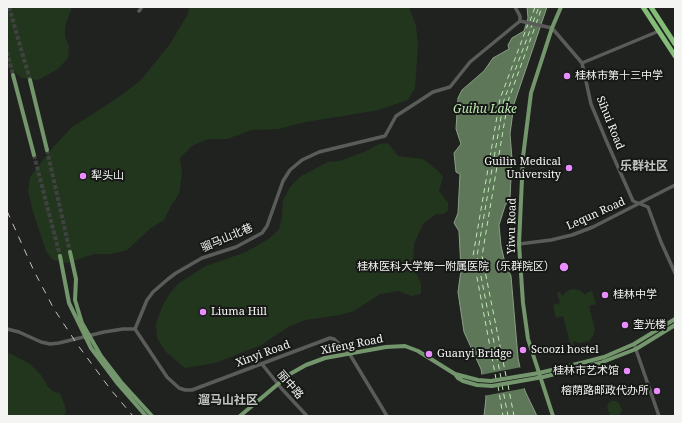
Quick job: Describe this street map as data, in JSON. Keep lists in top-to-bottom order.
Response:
{
  "streets": {
    "main road": ["Yiwu Road", "Xifeng Road"],
    "street": [
      "Sihui Road",
      "Lequn Road",
      "骝马山北巷",
      "Xinyi Road",
      "丽中路"
    ]
  },
  "crossings": [
    ["Sihui Road", "Lequn Road"],
    ["Sihui Road", "Yiwu Road"],
    ["Lequn Road", "Yiwu Road"],
    ["骝马山北巷", "Xinyi Road"],
    ["Xifeng Road", "Xinyi Road"],
    ["Xifeng Road", "丽中路"],
    ["Xinyi Road", "丽中路"]
  ],
  "districts": ["乐群社区", "遛马山社区"],
  "water": ["Guihu Lake"],
  "places": [
    "桂林市第十三中学",
    "Guilin Medical University",
    "犁头山",
    "桂林医科大学第一附属医院（乐群院区）",
    "桂林中学",
    "Liuma Hill",
    "奎光楼",
    "Scoozi hostel",
    "Guanyi Bridge",
    "桂林市艺术馆",
    "榕荫路邮政代办所"
  ]
}
